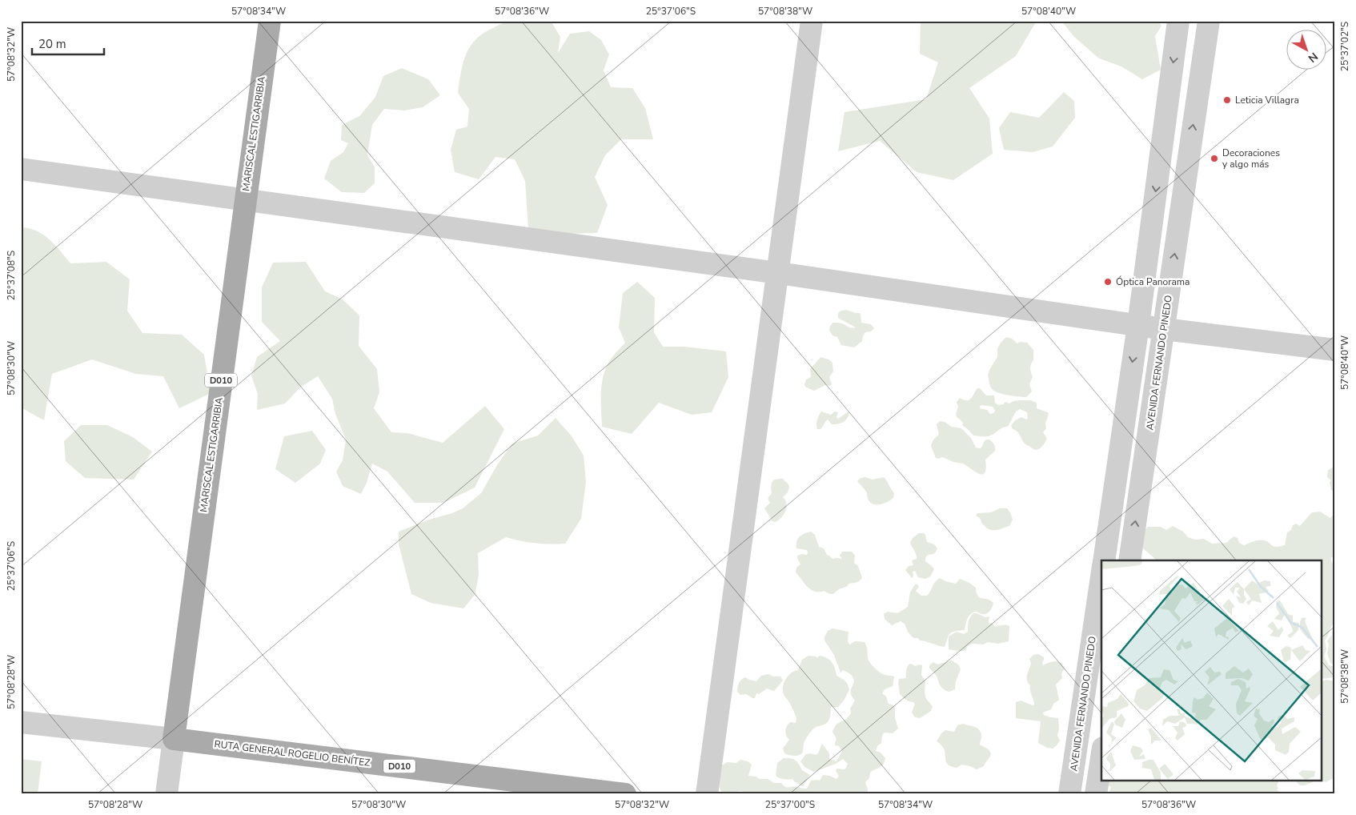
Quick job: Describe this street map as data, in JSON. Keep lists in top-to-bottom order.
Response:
{
  "streets": {
    "main road": ["MARISCAL ESTIGARRIBIA", "D010", "RUTA GENERAL ROGELIO BENÍTEZ"],
    "street": ["AVENIDA FERNANDO PINEDO"]
  },
  "crossings": [
    ["MARISCAL ESTIGARRIBIA", "RUTA GENERAL ROGELIO BENÍTEZ"]
  ],
  "places": ["Leticia Villagra", "Decoraciones y algo más", "Óptica Panorama"],
  "scale_bar": "20 m",
  "north": "bottom right",
  "coordinates": [
    "57°08'34\"W",
    "57°08'36\"W",
    "25°37'06\"S",
    "57°08'38\"W",
    "57°08'40\"W",
    "25°37'02\"S",
    "57°08'32\"W",
    "25°37'08\"S",
    "57°08'30\"W",
    "57°08'28\"W",
    "25°37'00\"S"
  ]
}
